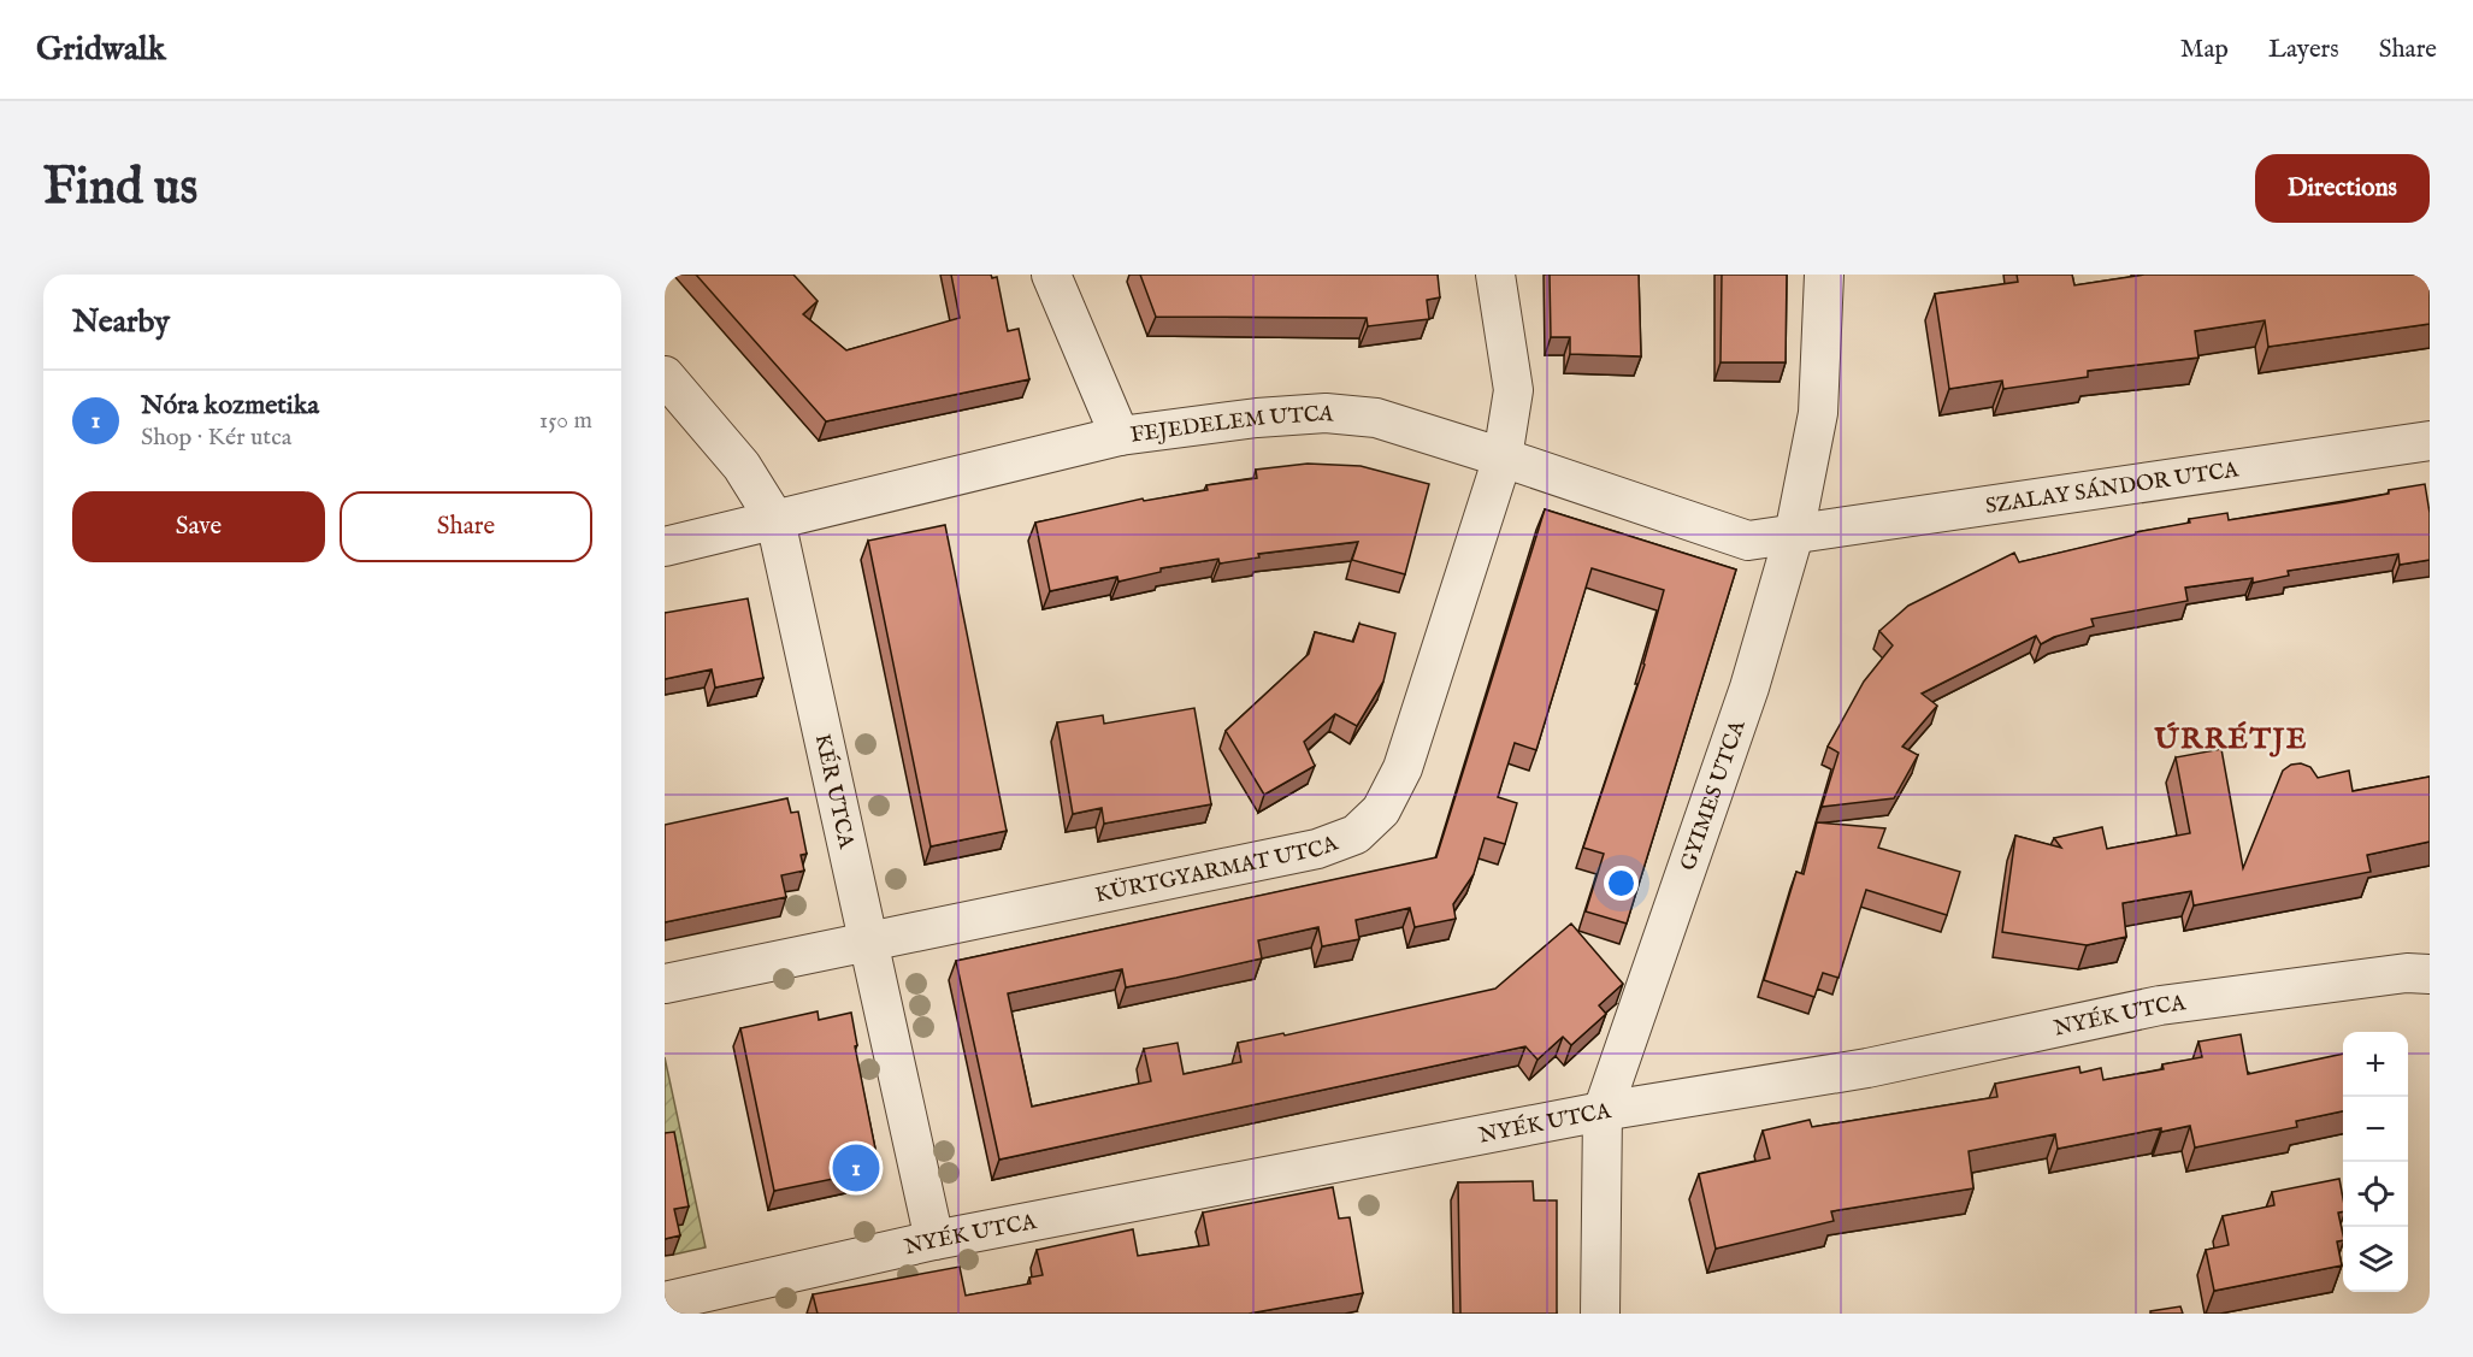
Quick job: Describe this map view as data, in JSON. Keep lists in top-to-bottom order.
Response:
{
  "streets": {
    "street": [
      "FEJEDELEM UTCA",
      "SZALAY SÁNDOR UTCA",
      "KÉR UTCA",
      "GYIMES UTCA",
      "KÜRTGYARMAT UTCA",
      "NYÉK UTCA"
    ]
  },
  "crossings": [
    ["FEJEDELEM UTCA", "SZALAY SÁNDOR UTCA"],
    ["FEJEDELEM UTCA", "KÉR UTCA"],
    ["FEJEDELEM UTCA", "GYIMES UTCA"],
    ["FEJEDELEM UTCA", "KÜRTGYARMAT UTCA"],
    ["SZALAY SÁNDOR UTCA", "GYIMES UTCA"],
    ["KÉR UTCA", "KÜRTGYARMAT UTCA"],
    ["KÉR UTCA", "NYÉK UTCA"],
    ["GYIMES UTCA", "NYÉK UTCA"]
  ],
  "districts": ["ÚRRÉTJE"],
  "page": {
    "header": "Gridwalk",
    "nav": ["Map", "Layers", "Share"],
    "buttons": [
      "Directions",
      ["Save", "Share"]
    ],
    "title": "Find us",
    "heading": "Nearby",
    "list": [
      {
        "mark": "1",
        "name": "Nóra kozmetika",
        "note": "Shop · Kér utca",
        "value": "150 m"
      }
    ],
    "map_buttons": ["+", "−"],
    "pins": "1"
  }
}
